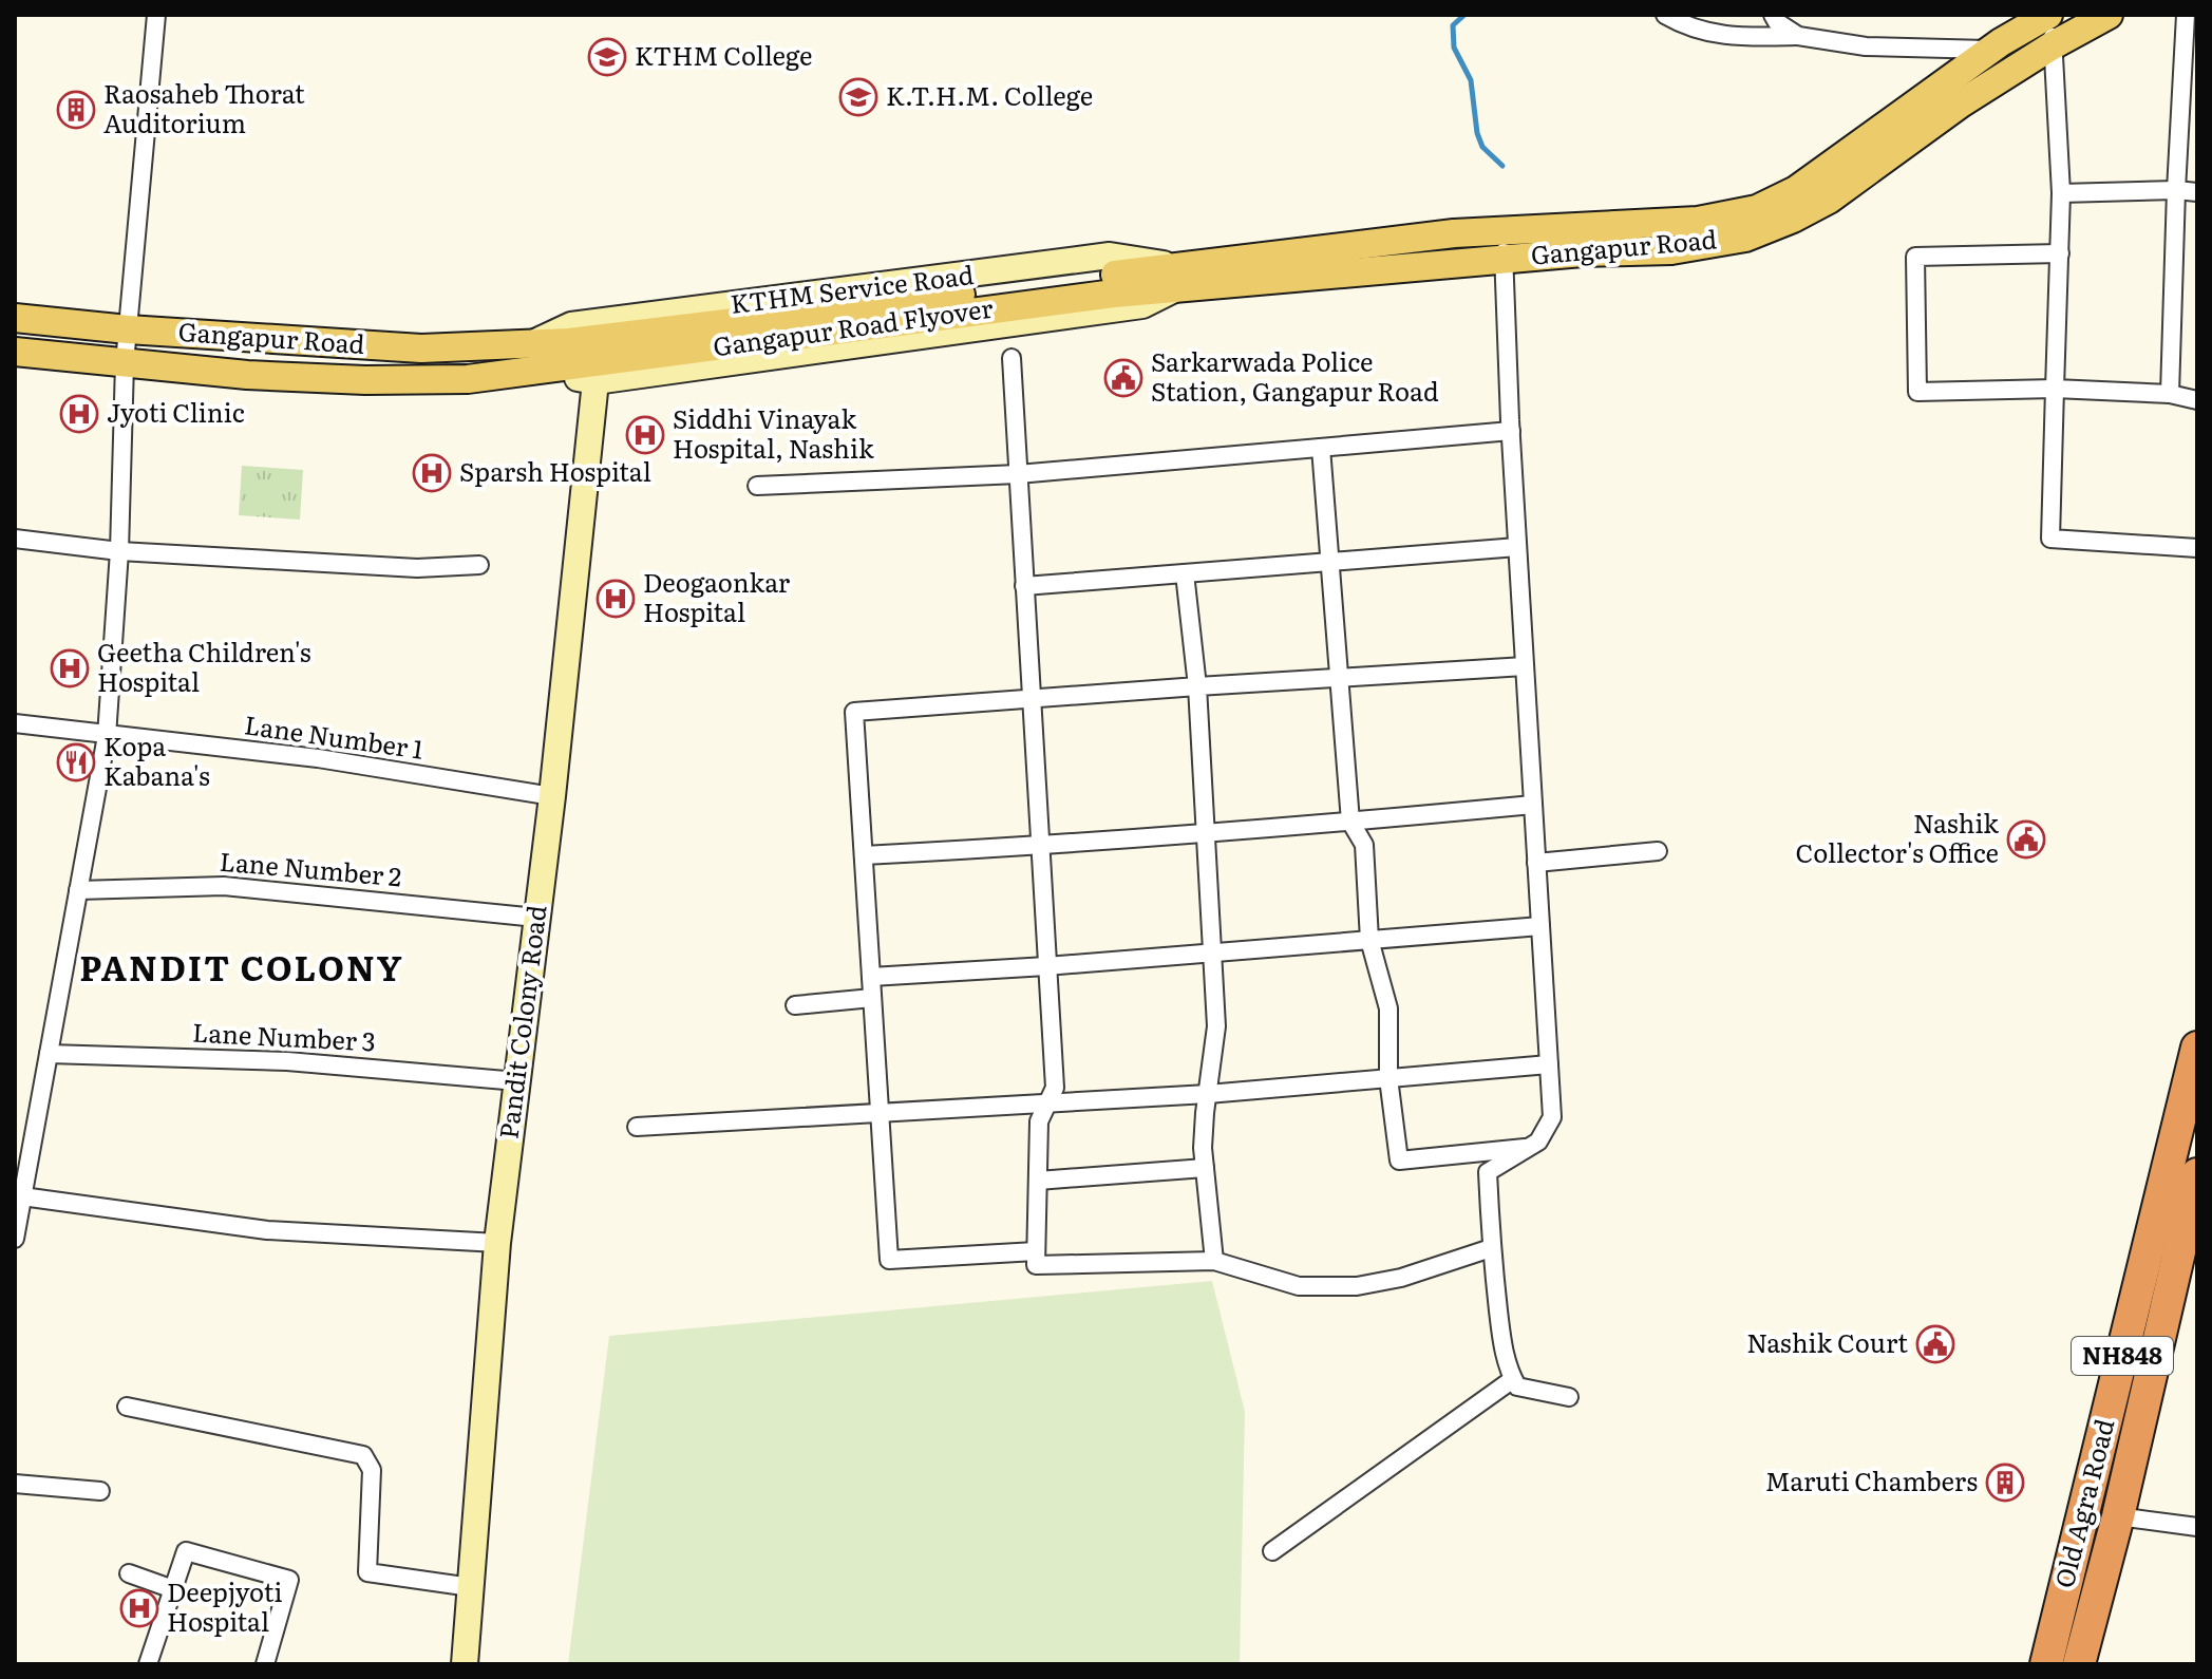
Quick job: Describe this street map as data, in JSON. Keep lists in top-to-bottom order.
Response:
{
  "streets": {
    "highway": ["NH848", "Old Agra Road"],
    "main road": ["Gangapur Road", "Gangapur Road Flyover"],
    "street": [
      "KTHM Service Road",
      "Lane Number 1",
      "Lane Number 2",
      "Pandit Colony Road",
      "Lane Number 3"
    ]
  },
  "crossings": [
    ["Gangapur Road", "KTHM Service Road"],
    ["Gangapur Road", "Gangapur Road Flyover"],
    ["KTHM Service Road", "Gangapur Road Flyover"],
    ["KTHM Service Road", "Pandit Colony Road"],
    ["Gangapur Road Flyover", "Pandit Colony Road"],
    ["Lane Number 1", "Pandit Colony Road"],
    ["Lane Number 2", "Pandit Colony Road"],
    ["Pandit Colony Road", "Lane Number 3"]
  ],
  "districts": ["PANDIT COLONY"],
  "places": {
    "school or university": ["KTHM College", "K.T.H.M. College"],
    "building": ["Raosaheb Thorat Auditorium", "Maruti Chambers"],
    "public building": ["Sarkarwada Police Station, Gangapur Road", "Nashik Collector's Office", "Nashik Court"],
    "hospital": [
      "Jyoti Clinic",
      "Siddhi Vinayak Hospital, Nashik",
      "Sparsh Hospital",
      "Deogaonkar Hospital",
      "Geetha Children's Hospital",
      "Deepjyoti Hospital"
    ],
    "restaurant": ["Kopa Kabana's"]
  }
}
